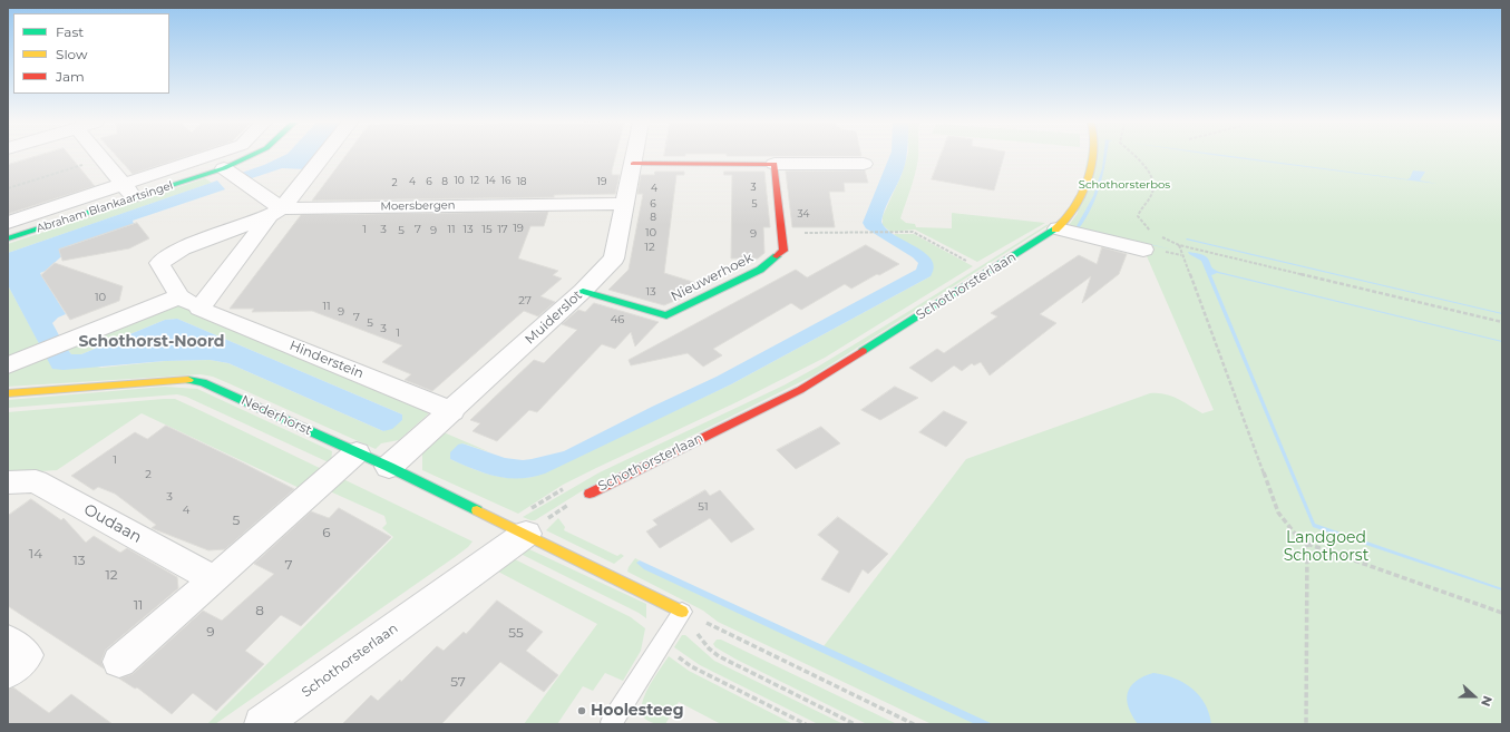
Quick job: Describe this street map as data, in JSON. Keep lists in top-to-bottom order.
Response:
{
  "streets": {
    "street": [
      "Moersbergen",
      "Abraham Blankaartsingel",
      "Nieuwerhoek",
      "Schothorsterlaan",
      "Muiderslot",
      "Hinderstein",
      "Nederhorst",
      "Oudaan"
    ]
  },
  "crossings": [
    ["Moersbergen", "Muiderslot"],
    ["Moersbergen", "Hinderstein"],
    ["Nieuwerhoek", "Muiderslot"],
    ["Schothorsterlaan", "Nederhorst"],
    ["Muiderslot", "Hinderstein"],
    ["Muiderslot", "Nederhorst"]
  ],
  "districts": ["Schothorst-Noord"],
  "parks": ["Schothorsterbos", "Landgoed Schothorst"],
  "places": ["Hoolesteeg"],
  "house_numbers": [
    "10",
    "12",
    "14",
    "16",
    "4",
    "6",
    "8",
    "18",
    "19",
    "2",
    "3",
    "4",
    "6",
    "5",
    "34",
    "8",
    "19",
    "1",
    "3",
    "7",
    "11",
    "13",
    "15",
    "17",
    "5",
    "9",
    "10",
    "9",
    "12",
    "13",
    "10",
    "27",
    "11",
    "9",
    "7",
    "46",
    "5",
    "3",
    "1",
    "1",
    "2",
    "3",
    "51",
    "4",
    "5",
    "6",
    "14",
    "13",
    "7",
    "12",
    "11",
    "8",
    "9",
    "55",
    "57"
  ],
  "legend": ["Fast", "Slow", "Jam"],
  "north": "right"
}
